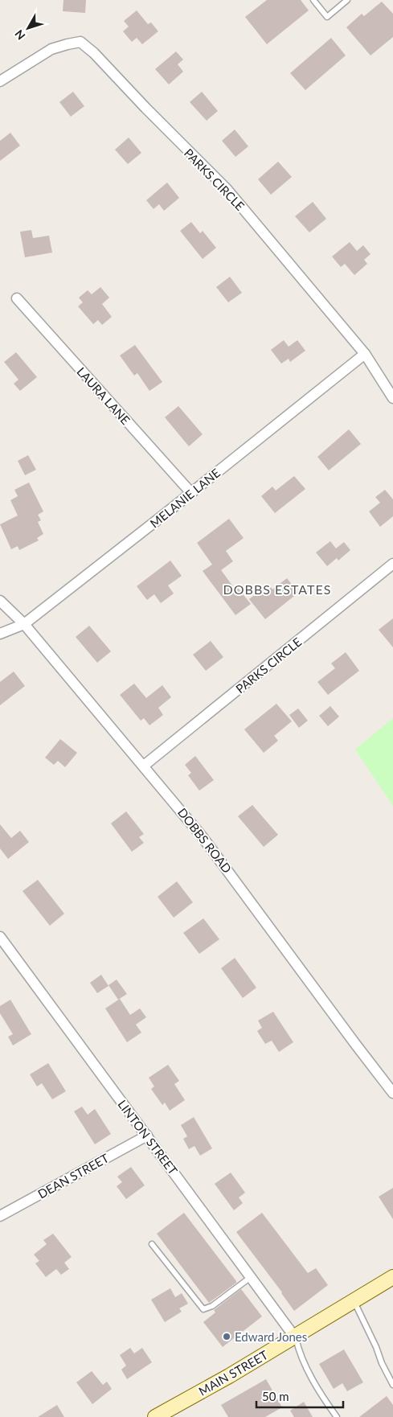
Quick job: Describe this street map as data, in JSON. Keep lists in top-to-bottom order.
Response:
{
  "streets": {
    "main road": ["MAIN STREET"],
    "street": [
      "PARKS CIRCLE",
      "LAURA LANE",
      "MELANIE LANE",
      "DOBBS ROAD",
      "LINTON STREET",
      "DEAN STREET"
    ]
  },
  "crossings": [
    ["PARKS CIRCLE", "MELANIE LANE"],
    ["PARKS CIRCLE", "DOBBS ROAD"],
    ["LAURA LANE", "MELANIE LANE"],
    ["MELANIE LANE", "DOBBS ROAD"],
    ["LINTON STREET", "DEAN STREET"],
    ["LINTON STREET", "MAIN STREET"]
  ],
  "districts": ["DOBBS ESTATES"],
  "places": ["Edward Jones"],
  "scale_bar": "50 m",
  "north": "bottom left"
}
